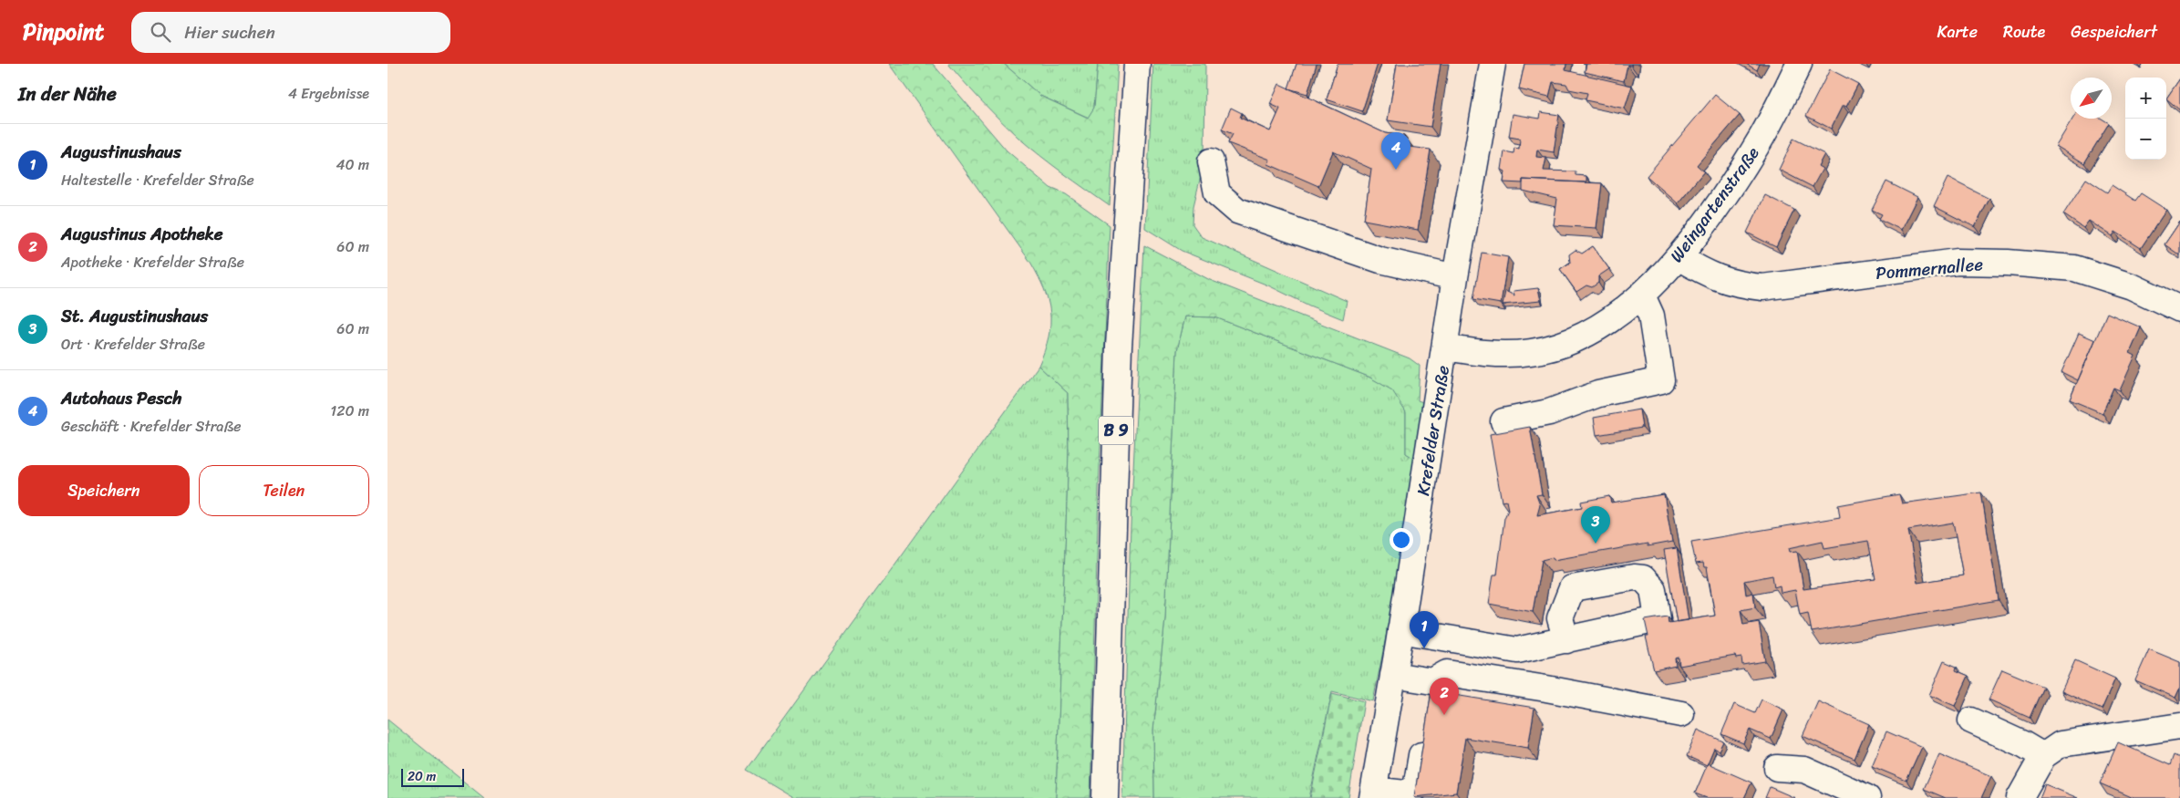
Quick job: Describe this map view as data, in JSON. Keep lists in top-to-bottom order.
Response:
{
  "streets": {
    "street": [
      "Weingartenstraße",
      "Pommernallee",
      "B 9",
      "Krefelder Straße"
    ]
  },
  "crossings": [
    ["Weingartenstraße", "Pommernallee"],
    ["Weingartenstraße", "Krefelder Straße"]
  ],
  "scale_bar": "20 m",
  "north": "bottom left",
  "page": {
    "header": "Pinpoint",
    "search": "Hier suchen",
    "nav": ["Karte", "Route", "Gespeichert"],
    "heading": ["In der Nähe", "4 Ergebnisse"],
    "map_buttons": ["+", "−"],
    "list": [
      {
        "mark": "1",
        "name": "Augustinushaus",
        "note": "Haltestelle · Krefelder Straße",
        "value": "40 m"
      },
      {
        "mark": "2",
        "name": "Augustinus Apotheke",
        "note": "Apotheke · Krefelder Straße",
        "value": "60 m"
      },
      {
        "mark": "3",
        "name": "St. Augustinushaus",
        "note": "Ort · Krefelder Straße",
        "value": "60 m"
      },
      {
        "mark": "4",
        "name": "Autohaus Pesch",
        "note": "Geschäft · Krefelder Straße",
        "value": "120 m"
      }
    ],
    "pins": [
      "4",
      "3",
      "1",
      "2"
    ],
    "buttons": ["Speichern", "Teilen"],
    "scale": "20 m"
  }
}
